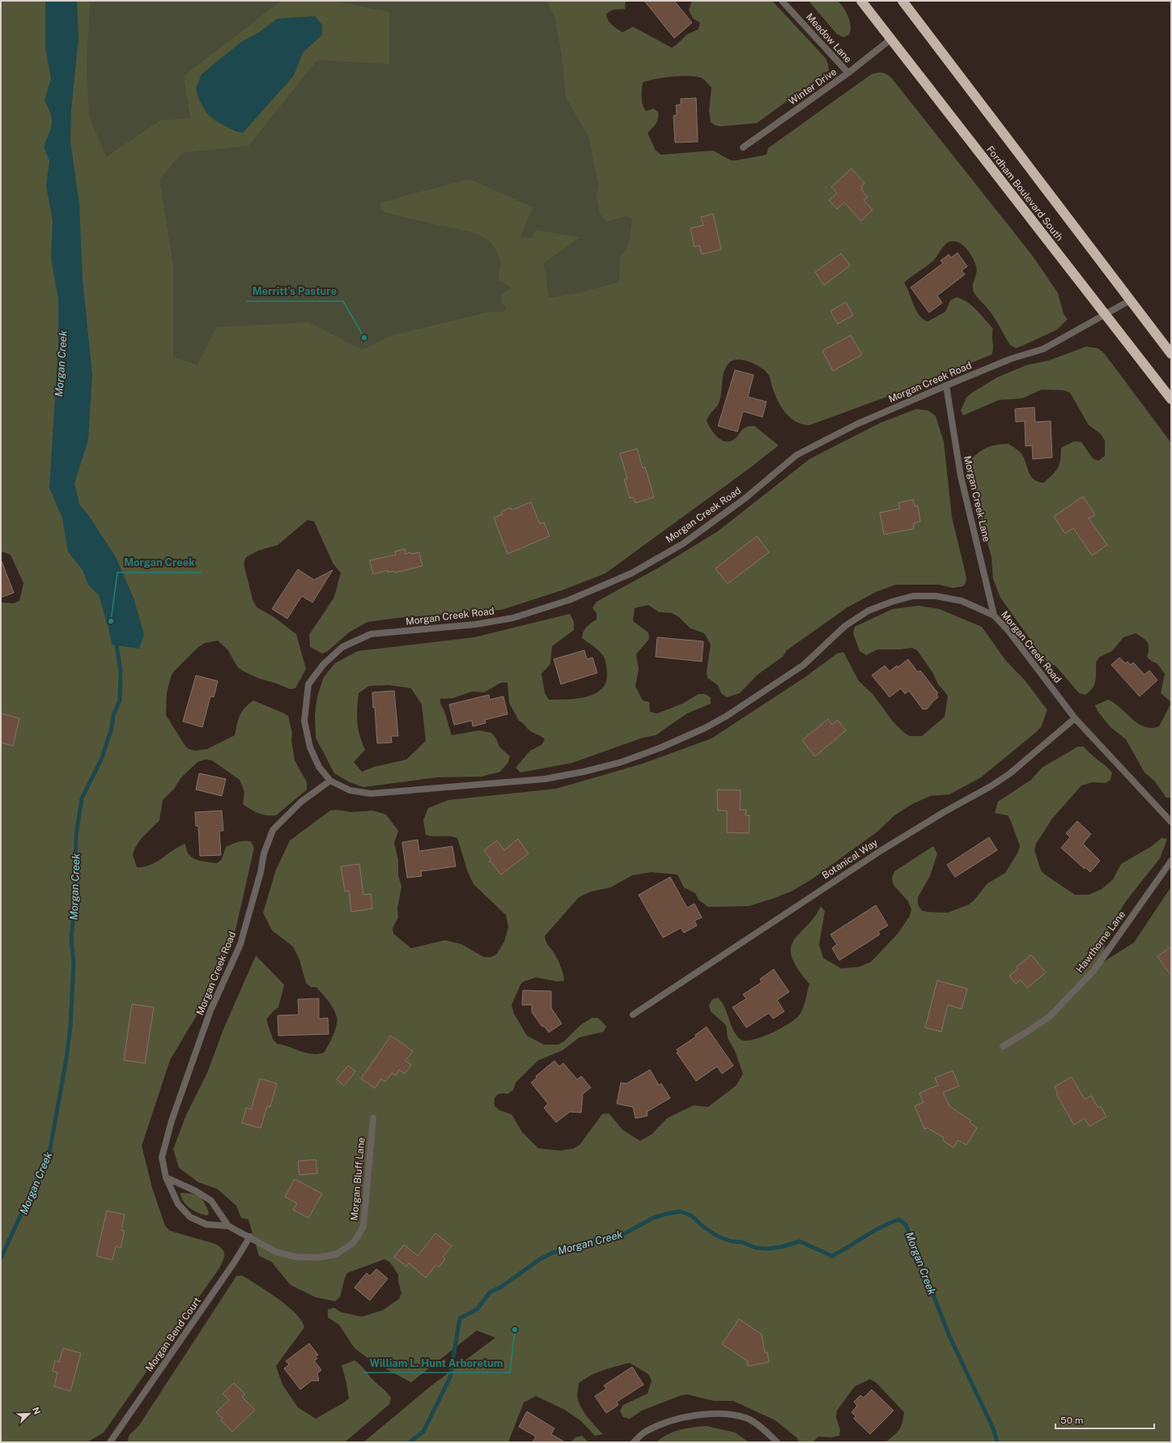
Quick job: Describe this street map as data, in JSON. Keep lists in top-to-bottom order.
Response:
{
  "streets": {
    "highway": ["Fordham Boulevard South"],
    "street": [
      "Meadow Lane",
      "Winter Drive",
      "Morgan Creek Road",
      "Morgan Creek Lane",
      "Botanical Way",
      "Hawthorne Lane",
      "Morgan Bluff Lane",
      "Morgan Bend Court"
    ]
  },
  "crossings": [
    ["Meadow Lane", "Winter Drive"],
    ["Winter Drive", "Fordham Boulevard South"],
    ["Fordham Boulevard South", "Morgan Creek Road"],
    ["Morgan Creek Road", "Morgan Creek Lane"],
    ["Morgan Creek Road", "Botanical Way"],
    ["Morgan Creek Road", "Morgan Bluff Lane"],
    ["Morgan Creek Road", "Morgan Bend Court"],
    ["Morgan Bluff Lane", "Morgan Bend Court"]
  ],
  "water": ["Morgan Creek"],
  "places": ["Merritt's Pasture", "Morgan Creek", "William L. Hunt Arboretum"],
  "scale_bar": "50 m",
  "north": "top right"
}
